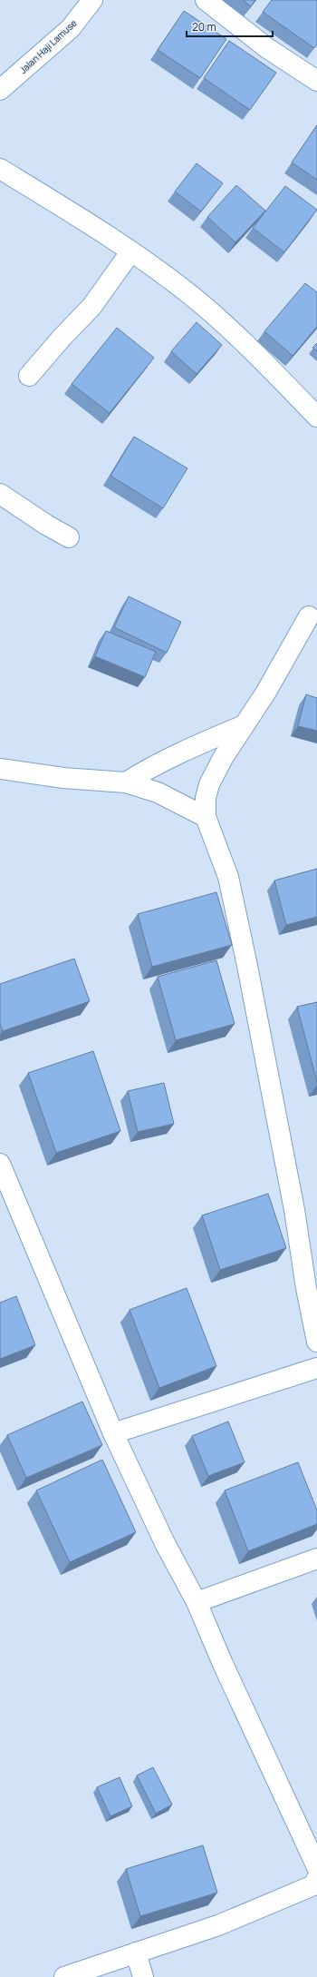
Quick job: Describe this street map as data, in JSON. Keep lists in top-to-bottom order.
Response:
{
  "streets": {
    "street": ["Jalan Haji Lamuse"]
  },
  "scale_bar": "20 m"
}
